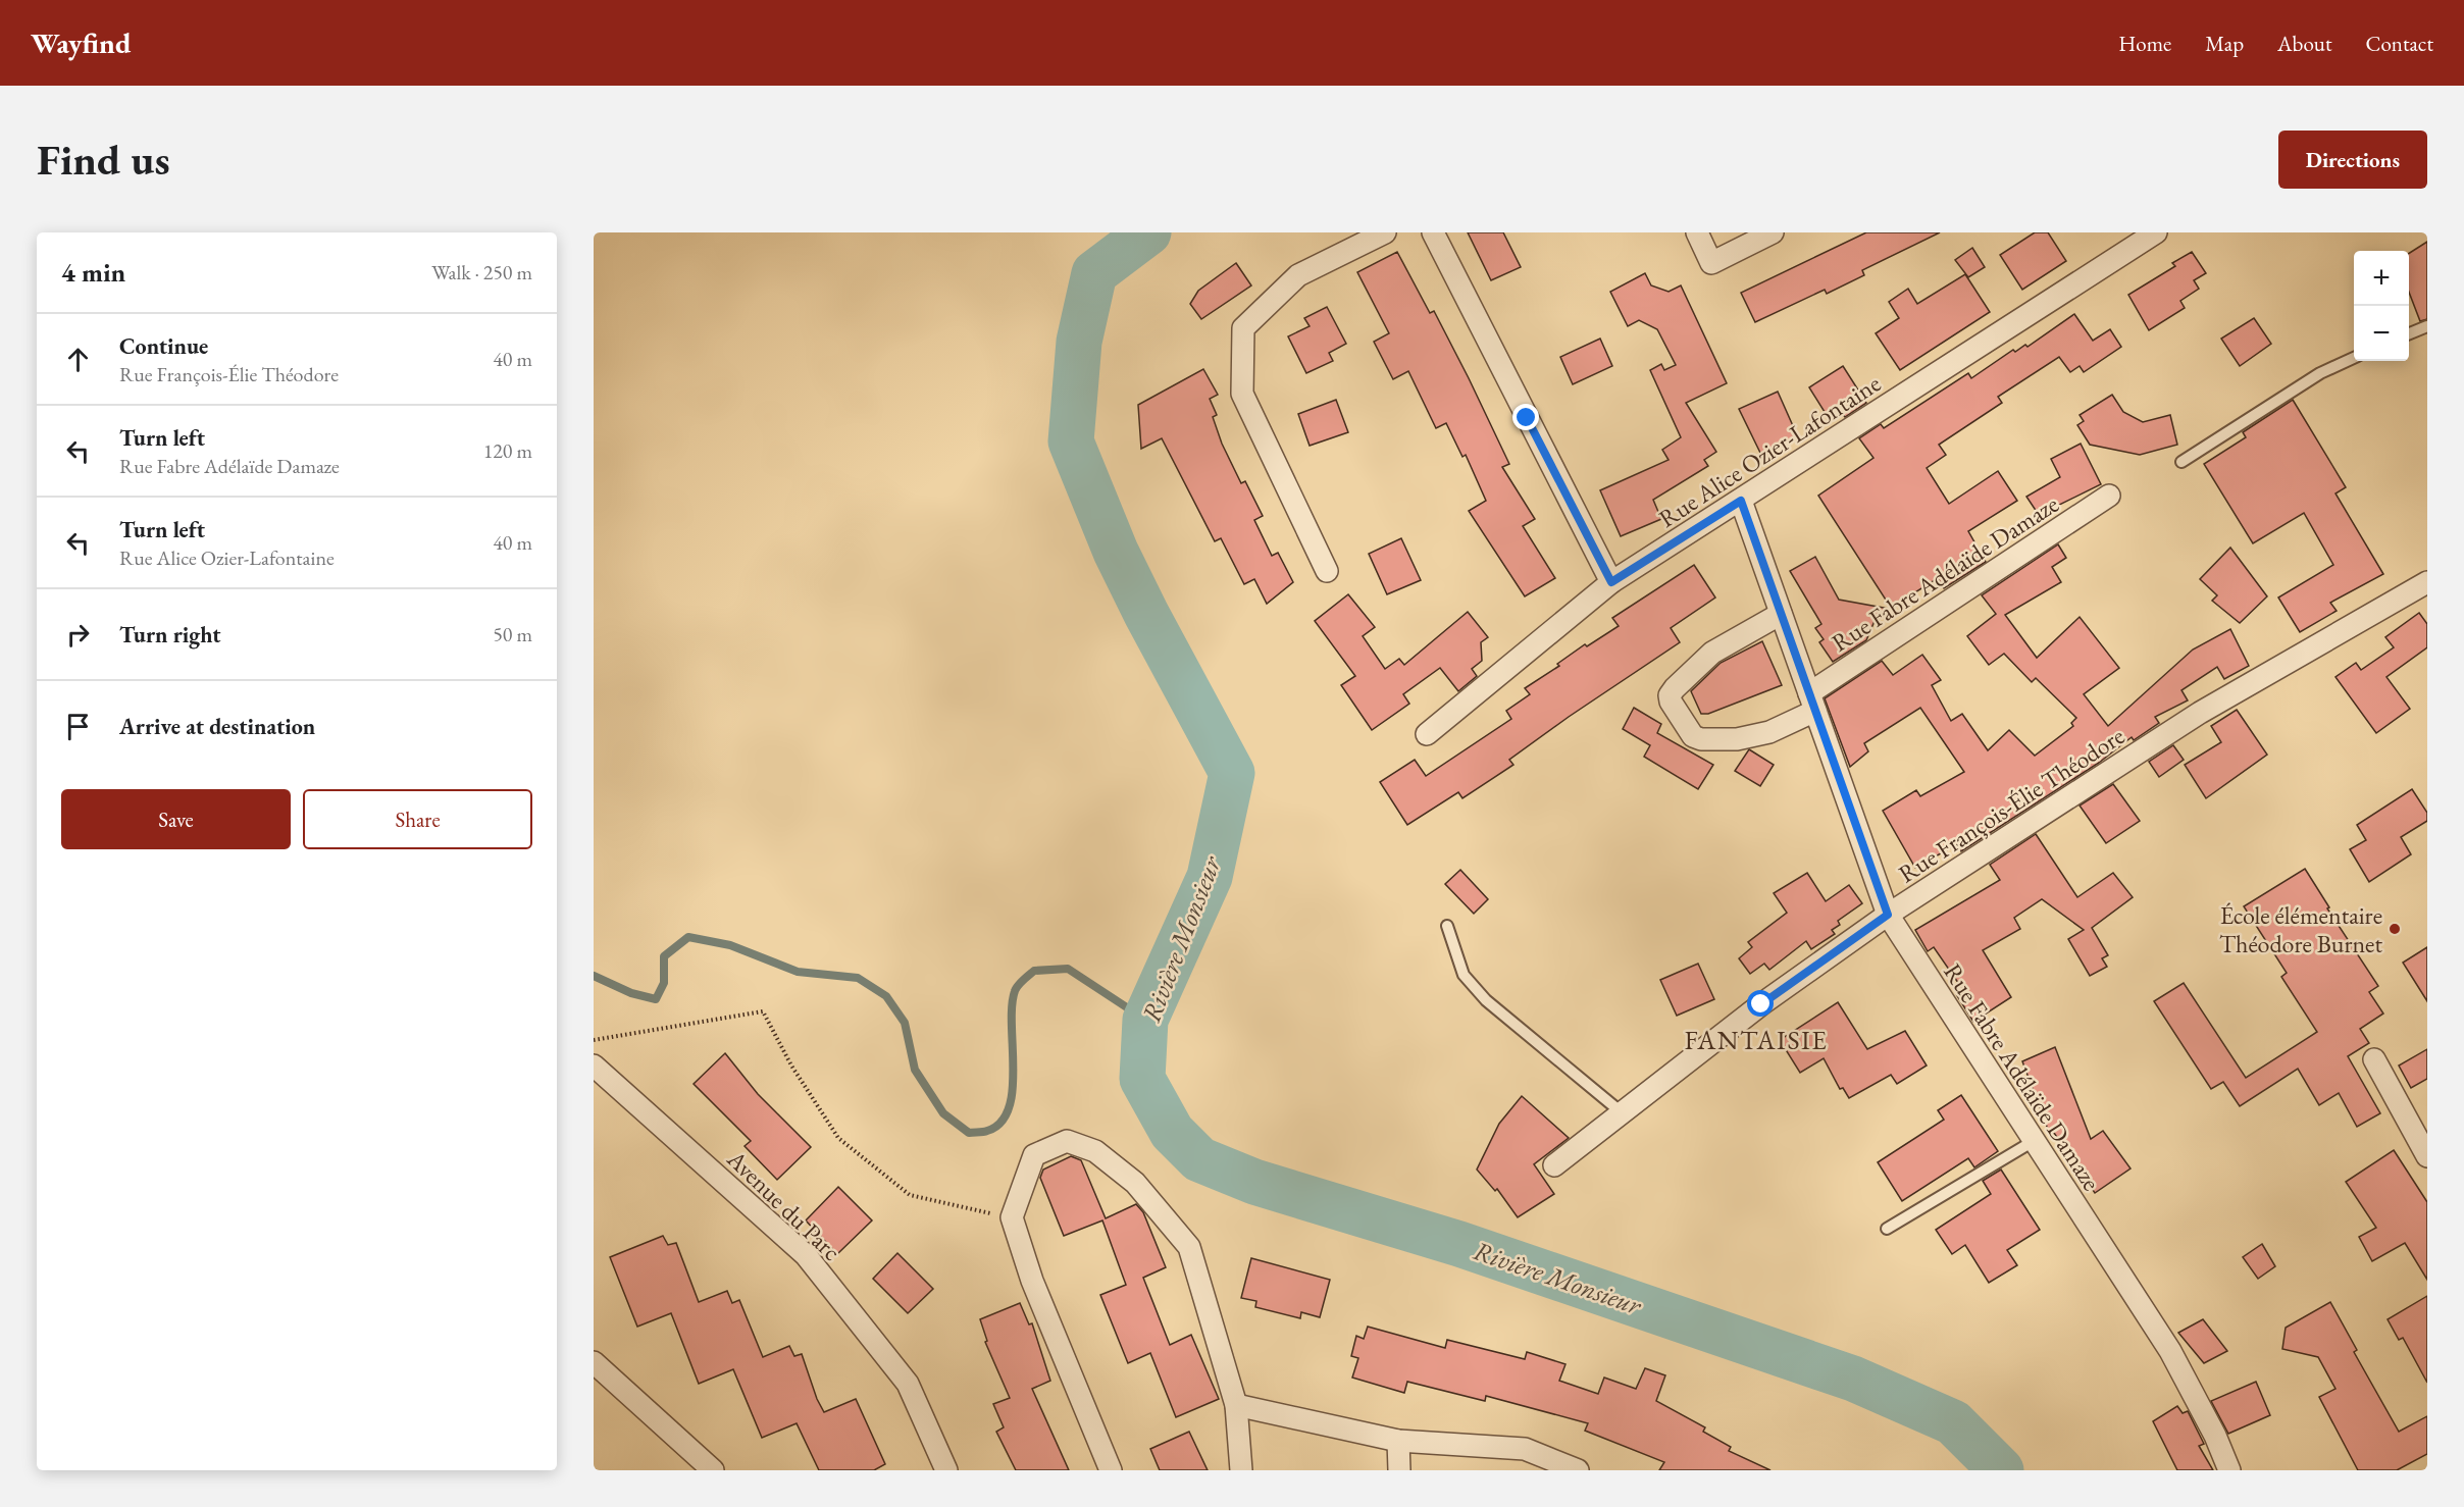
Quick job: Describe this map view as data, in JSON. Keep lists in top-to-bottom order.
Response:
{
  "streets": {
    "street": [
      "Rue Alice Ozier-Lafontaine",
      "Rue Fabre Adélaïde Damaze",
      "Rue François-Élie Théodore",
      "Avenue du Parc"
    ]
  },
  "crossings": [
    ["Rue Alice Ozier-Lafontaine", "Rue Fabre Adélaïde Damaze"],
    ["Rue Fabre Adélaïde Damaze", "Rue François-Élie Théodore"]
  ],
  "districts": ["FANTAISIE"],
  "water": ["Rivière Monsieur"],
  "places": ["École élémentaire Théodore Burnet"],
  "page": {
    "header": "Wayfind",
    "nav": [
      "Home",
      "Map",
      "About",
      "Contact"
    ],
    "buttons": [
      "Directions",
      ["Save", "Share"]
    ],
    "title": "Find us",
    "heading": ["4 min", "Walk · 250 m"],
    "map_buttons": ["+", "−"],
    "list": [
      ["Continue", "Rue François-Élie Théodore", "40 m"],
      ["Turn left", "Rue Fabre Adélaïde Damaze", "120 m"],
      ["Turn left", "Rue Alice Ozier-Lafontaine", "40 m"],
      ["Turn right", "50 m"],
      "Arrive at destination"
    ]
  }
}
